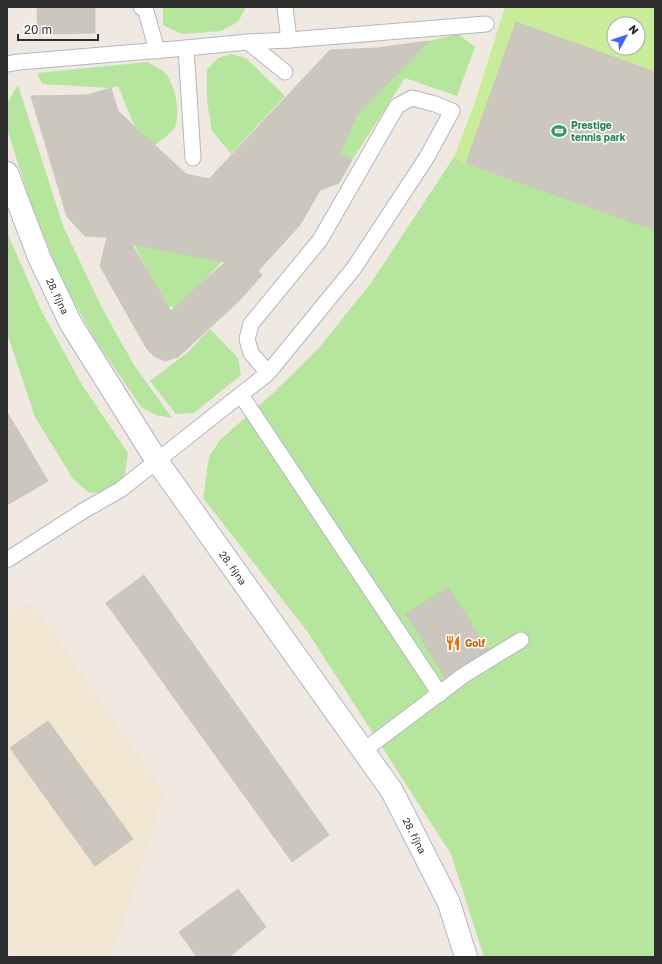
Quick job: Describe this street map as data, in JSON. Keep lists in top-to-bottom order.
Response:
{
  "streets": {
    "street": ["28. října"]
  },
  "places": {
    "sports": ["Prestige tennis park"],
    "restaurant": ["Golf"]
  },
  "scale_bar": "20 m",
  "north": "top right"
}
